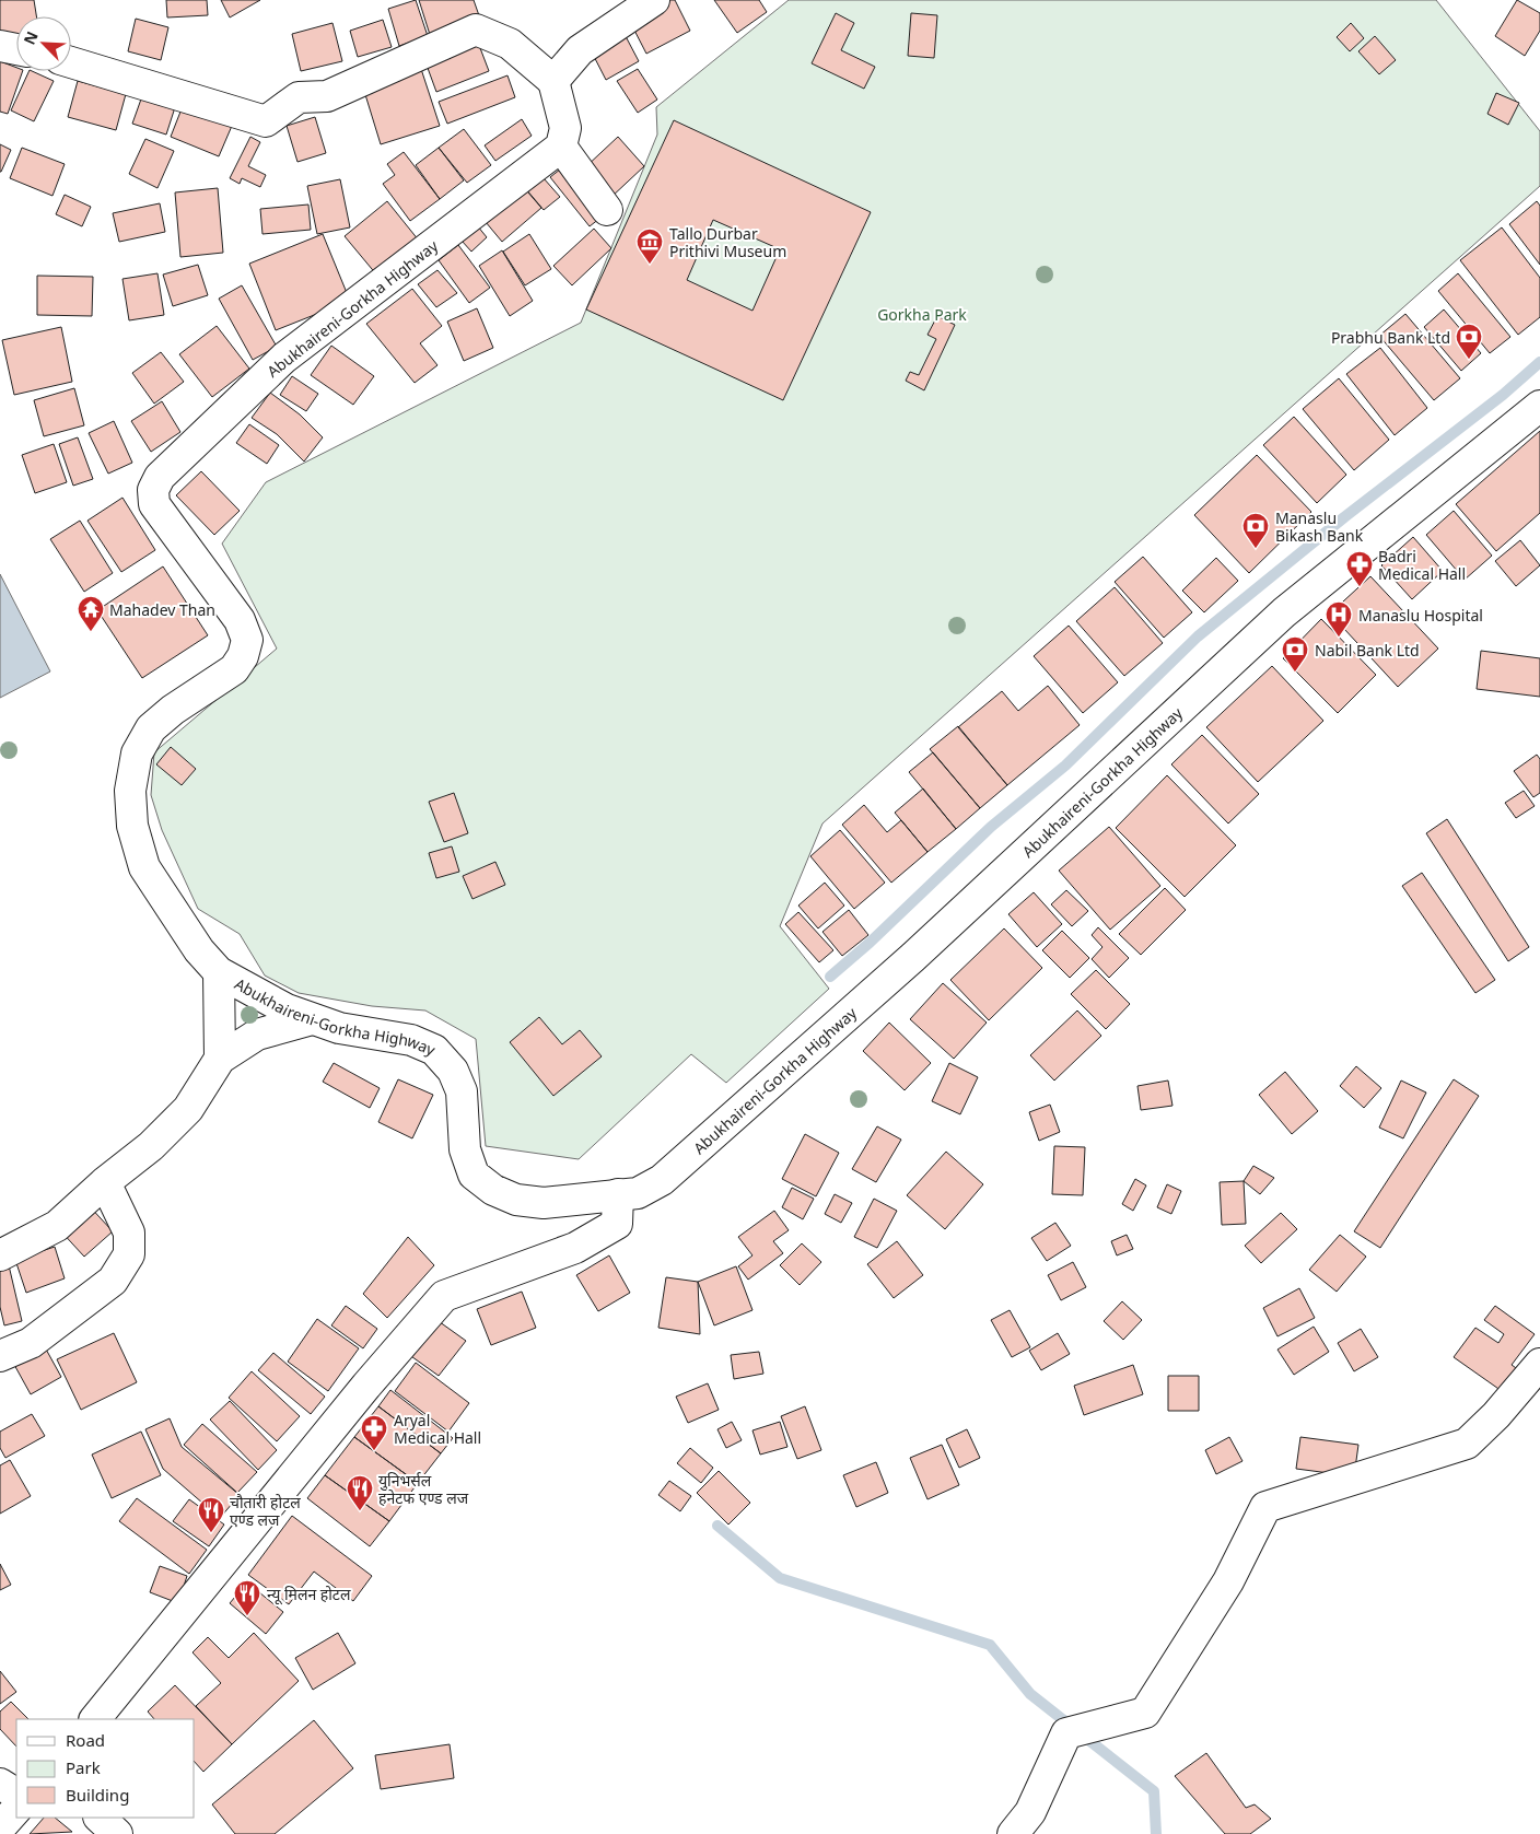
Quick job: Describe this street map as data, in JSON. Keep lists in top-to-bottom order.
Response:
{
  "streets": {
    "street": ["Abukhaireni-Gorkha Highway"]
  },
  "parks": ["Gorkha Park"],
  "places": {
    "museum": ["Tallo Durbar Prithivi Museum"],
    "bank": ["Prabhu Bank Ltd", "Manaslu Bikash Bank", "Nabil Bank Ltd"],
    "pharmacy": ["Badri Medical Hall", "Aryal Medical Hall"],
    "temple": ["Mahadev Than"],
    "hospital": ["Manaslu Hospital"],
    "restaurant": ["युनिभर्सल हनेटफ एण्ड लज", "चौतारी होटल एण्ड लज", "न्यू मिलन होटल"]
  },
  "legend": ["Road", "Park", "Building"],
  "north": "top left"
}
